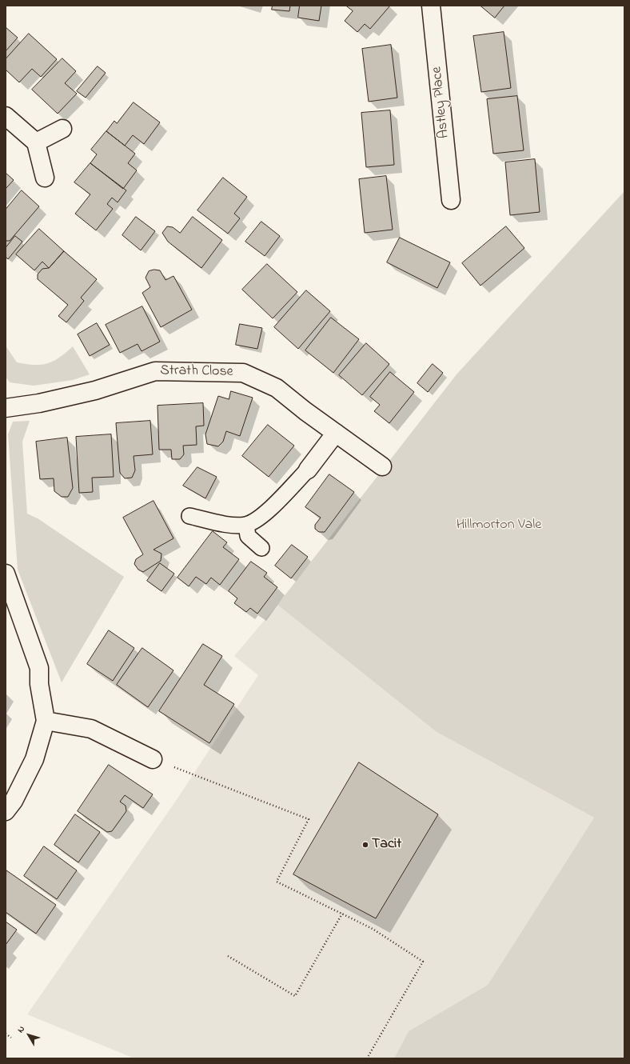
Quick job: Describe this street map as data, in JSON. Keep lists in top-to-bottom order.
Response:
{
  "streets": {
    "street": ["Astley Place", "Strath Close"]
  },
  "parks": ["Hillmorton Vale"],
  "places": ["Tacit"],
  "north": "top left"
}
